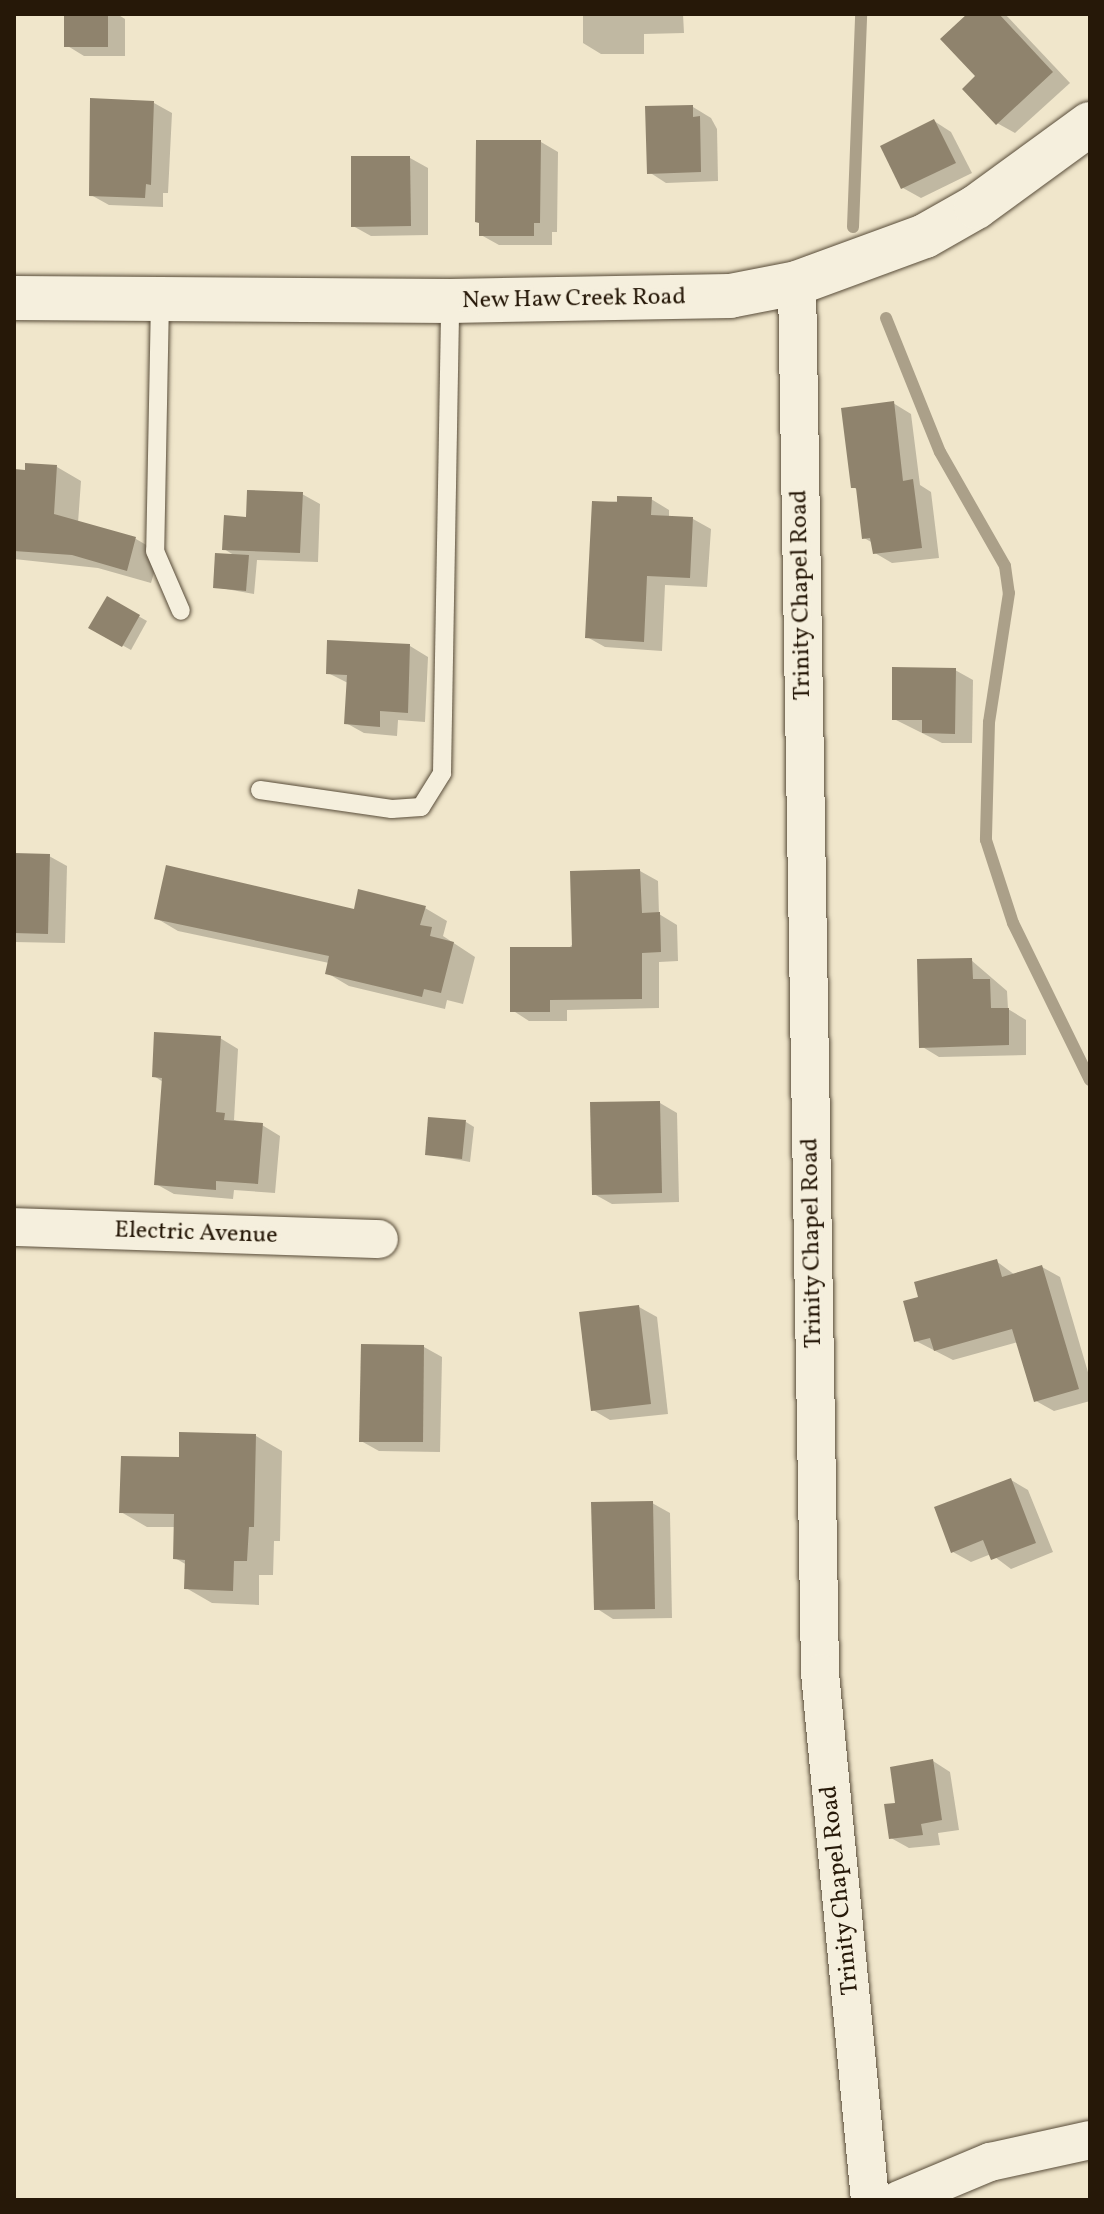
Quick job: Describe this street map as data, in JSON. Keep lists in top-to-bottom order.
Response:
{
  "streets": {
    "street": ["New Haw Creek Road", "Trinity Chapel Road", "Electric Avenue"]
  },
  "crossings": [
    ["New Haw Creek Road", "Trinity Chapel Road"]
  ]
}
